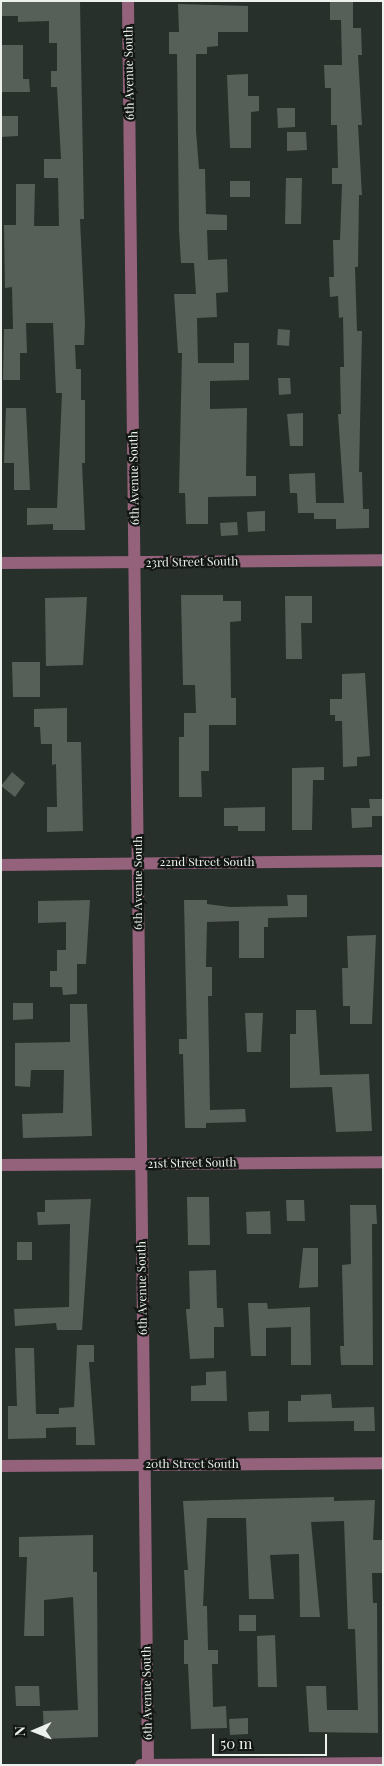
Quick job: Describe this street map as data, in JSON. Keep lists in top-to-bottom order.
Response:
{
  "streets": {
    "street": [
      "6th Avenue South",
      "23rd Street South",
      "22nd Street South",
      "21st Street South",
      "20th Street South"
    ]
  },
  "crossings": [
    ["6th Avenue South", "23rd Street South"],
    ["6th Avenue South", "22nd Street South"],
    ["6th Avenue South", "21st Street South"],
    ["6th Avenue South", "20th Street South"]
  ],
  "scale_bar": "50 m",
  "north": "left"
}
